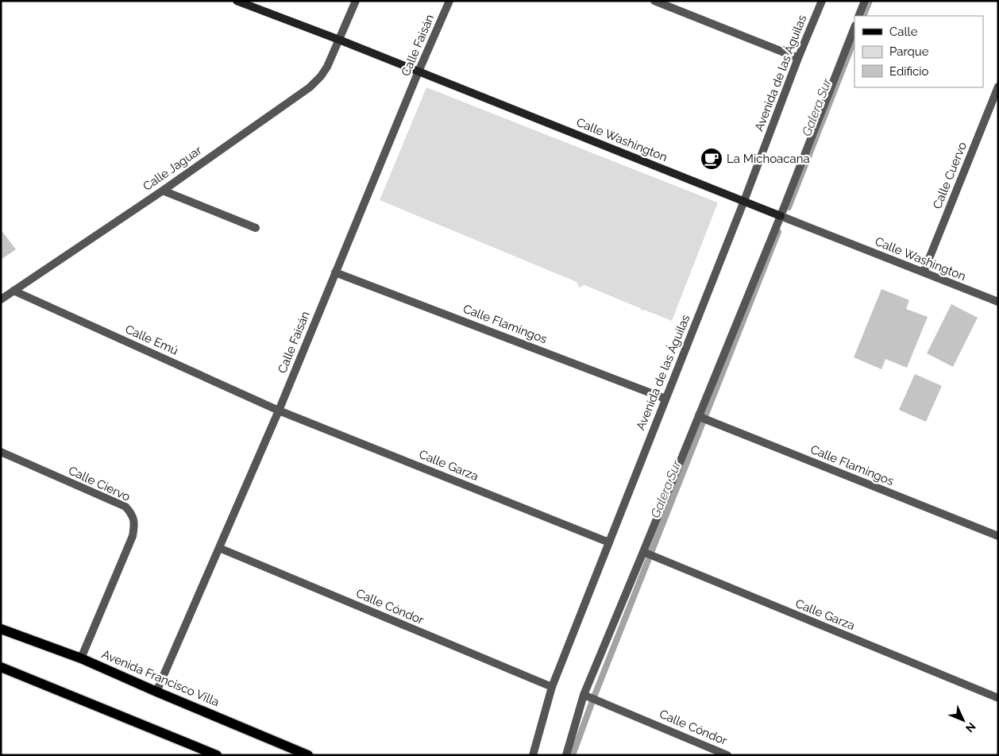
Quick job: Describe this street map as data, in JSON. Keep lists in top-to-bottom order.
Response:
{
  "streets": {
    "main road": ["Calle Washington", "Avenida Francisco Villa"],
    "street": [
      "Calle Faisán",
      "Avenida de las Águilas",
      "Calle Jaguar",
      "Calle Cuervo",
      "Calle Flamingos",
      "Calle Emú",
      "Calle Garza",
      "Calle Ciervo",
      "Calle Cóndor"
    ]
  },
  "crossings": [
    ["Calle Faisán", "Calle Washington"],
    ["Calle Faisán", "Calle Flamingos"],
    ["Calle Faisán", "Calle Emú"],
    ["Calle Faisán", "Calle Garza"],
    ["Calle Faisán", "Calle Cóndor"],
    ["Calle Faisán", "Avenida Francisco Villa"],
    ["Avenida de las Águilas", "Calle Washington"],
    ["Avenida de las Águilas", "Calle Flamingos"],
    ["Avenida de las Águilas", "Calle Garza"],
    ["Avenida de las Águilas", "Calle Cóndor"],
    ["Calle Washington", "Calle Jaguar"],
    ["Calle Washington", "Calle Cuervo"],
    ["Calle Jaguar", "Calle Emú"],
    ["Calle Emú", "Calle Garza"],
    ["Calle Ciervo", "Avenida Francisco Villa"]
  ],
  "water": ["Galera Sur"],
  "places": {
    "cafe": ["La Michoacana"]
  },
  "legend": ["Calle", "Parque", "Edificio"],
  "north": "bottom right"
}
